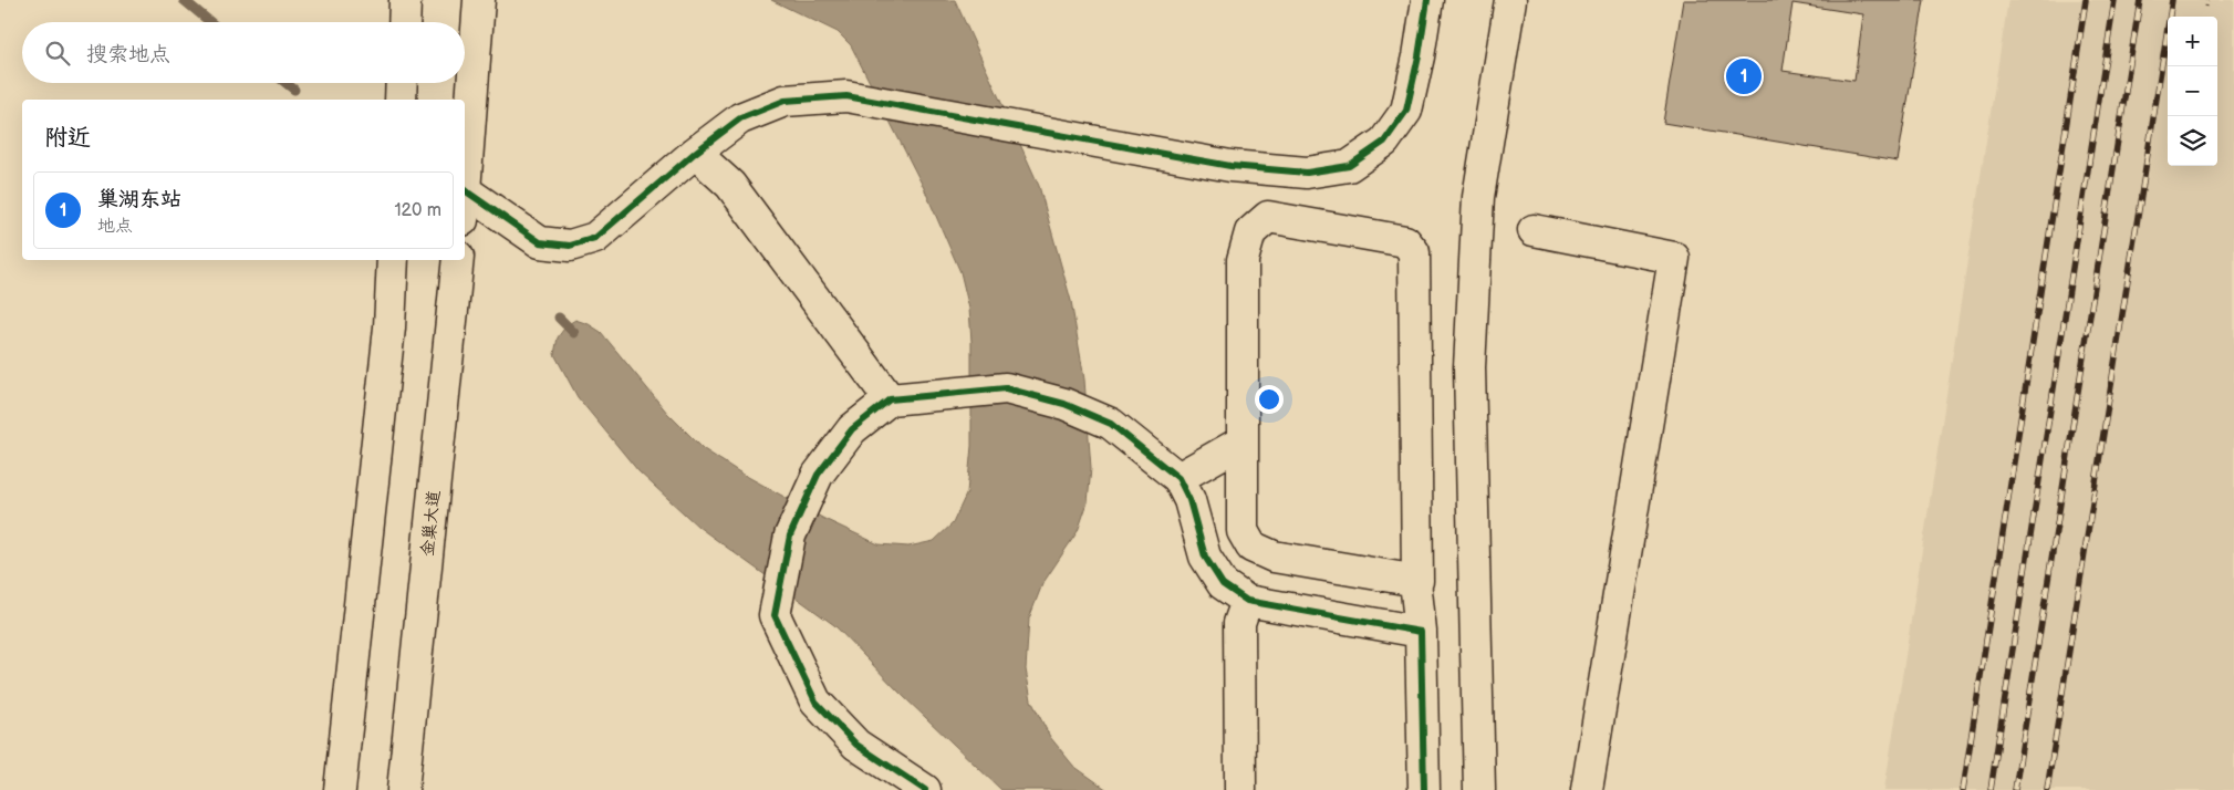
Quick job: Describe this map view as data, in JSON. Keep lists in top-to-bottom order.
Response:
{
  "streets": {
    "street": ["金巢大道"]
  },
  "page": {
    "map_buttons": ["+", "−"],
    "search": "搜索地点",
    "pins": "1",
    "heading": "附近",
    "list": [
      {
        "mark": "1",
        "name": "巢湖东站",
        "note": "地点",
        "value": "120 m"
      }
    ]
  }
}
